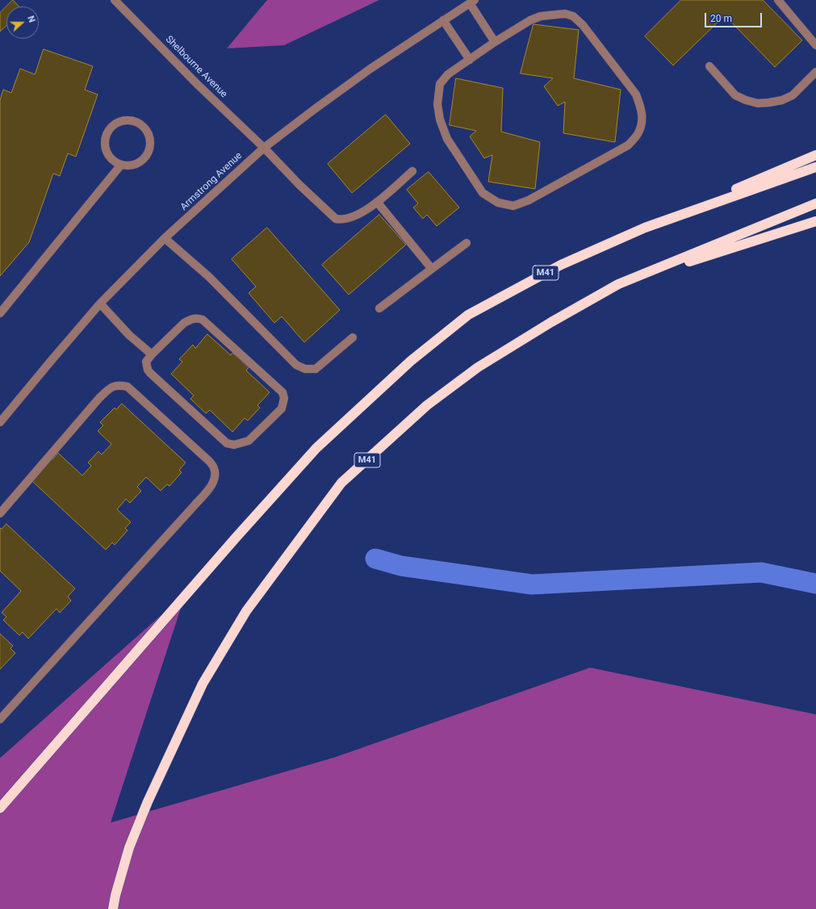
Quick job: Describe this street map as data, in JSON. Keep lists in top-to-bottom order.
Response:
{
  "streets": {
    "highway": ["M41"],
    "street": ["Shelbourne Avenue", "Armstrong Avenue"]
  },
  "crossings": [
    ["Shelbourne Avenue", "Armstrong Avenue"]
  ],
  "scale_bar": "20 m",
  "north": "right"
}
